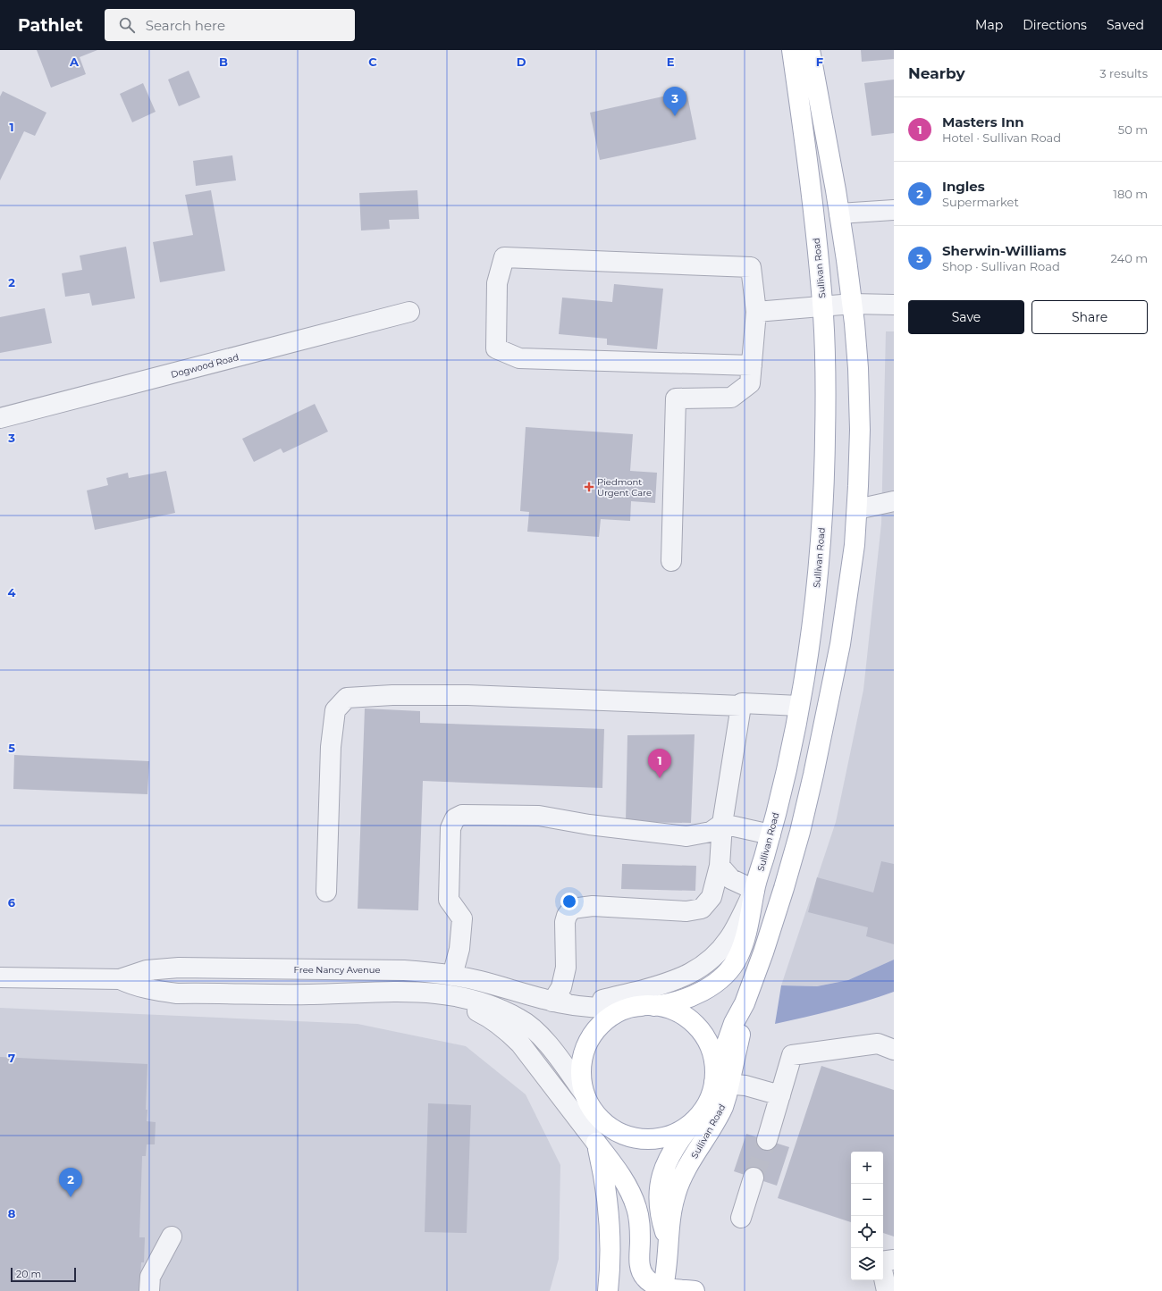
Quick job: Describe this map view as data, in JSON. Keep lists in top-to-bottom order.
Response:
{
  "streets": {
    "main road": ["Sullivan Road"],
    "street": ["Dogwood Road", "Free Nancy Avenue"]
  },
  "crossings": [
    ["Sullivan Road", "Free Nancy Avenue"]
  ],
  "places": {
    "health": ["Piedmont Urgent Care"]
  },
  "scale_bar": "20 m",
  "page": {
    "header": "Pathlet",
    "search": "Search here",
    "nav": ["Map", "Directions", "Saved"],
    "heading": ["Nearby", "3 results"],
    "pins": ["3", "1", "2"],
    "list": [
      {
        "mark": "1",
        "name": "Masters Inn",
        "note": "Hotel · Sullivan Road",
        "value": "50 m"
      },
      {
        "mark": "2",
        "name": "Ingles",
        "note": "Supermarket",
        "value": "180 m"
      },
      {
        "mark": "3",
        "name": "Sherwin-Williams",
        "note": "Shop · Sullivan Road",
        "value": "240 m"
      }
    ],
    "buttons": ["Save", "Share"],
    "map_buttons": ["+", "−"],
    "scale": "20 m"
  },
  "grid": {
    "columns": [
      "A",
      "B",
      "C",
      "D",
      "E",
      "F"
    ],
    "rows": [
      "1",
      "2",
      "3",
      "4",
      "5",
      "6",
      "7",
      "8"
    ]
  }
}
